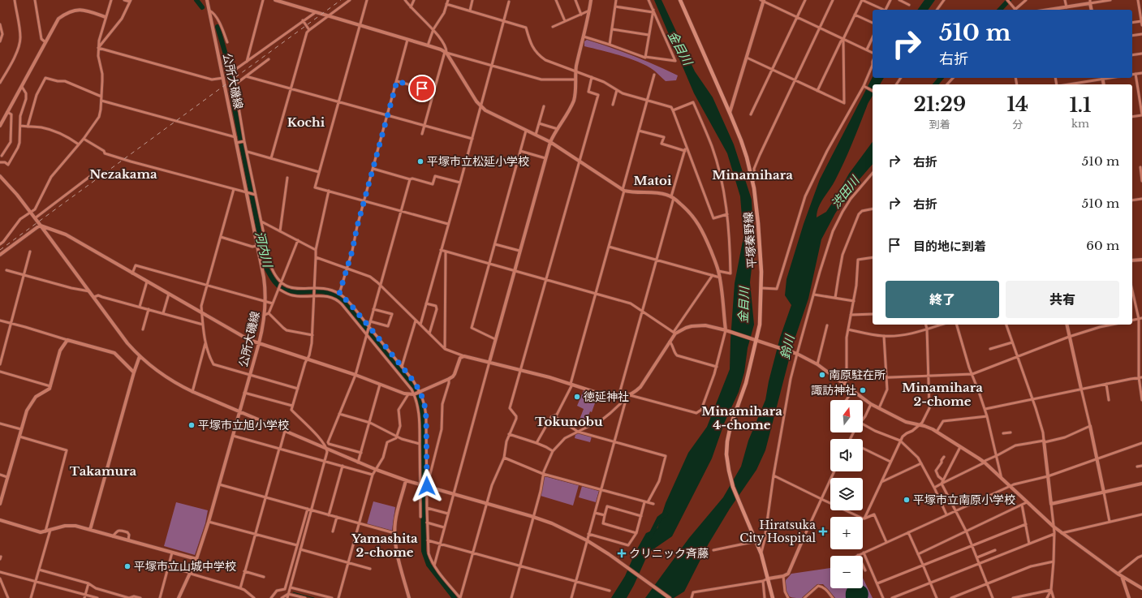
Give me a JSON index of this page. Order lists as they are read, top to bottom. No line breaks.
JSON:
{"streets":{"main road":["平塚秦野線"],"street":["公所大磯線"]},"districts":["Kochi","Nezakama","Minamihara","Matoi","Minamihara 2-chome","Minamihara 4-chome","Tokunobu","Takamura","Yamashita 2-chome"],"water":["金目川","渋田川","河内川","鈴川"],"places":{"other":["平塚市立松延小学校","南原駐在所","諏訪神社","徳延神社","平塚市立旭小学校","平塚市立南原小学校","平塚市立山城中学校"],"health":["Hiratsuka City Hospital","クリニック斉藤"]},"north":"top","page":{"turn":["510 m","右折"],"eta":["21:29","到着","14","分","1.1","km"],"list":[{"name":"右折","value":"510 m"},{"name":"右折","value":"510 m"},{"name":"目的地に到着","value":"60 m"}],"buttons":["終了","共有"],"map_buttons":["+","−"]}}
